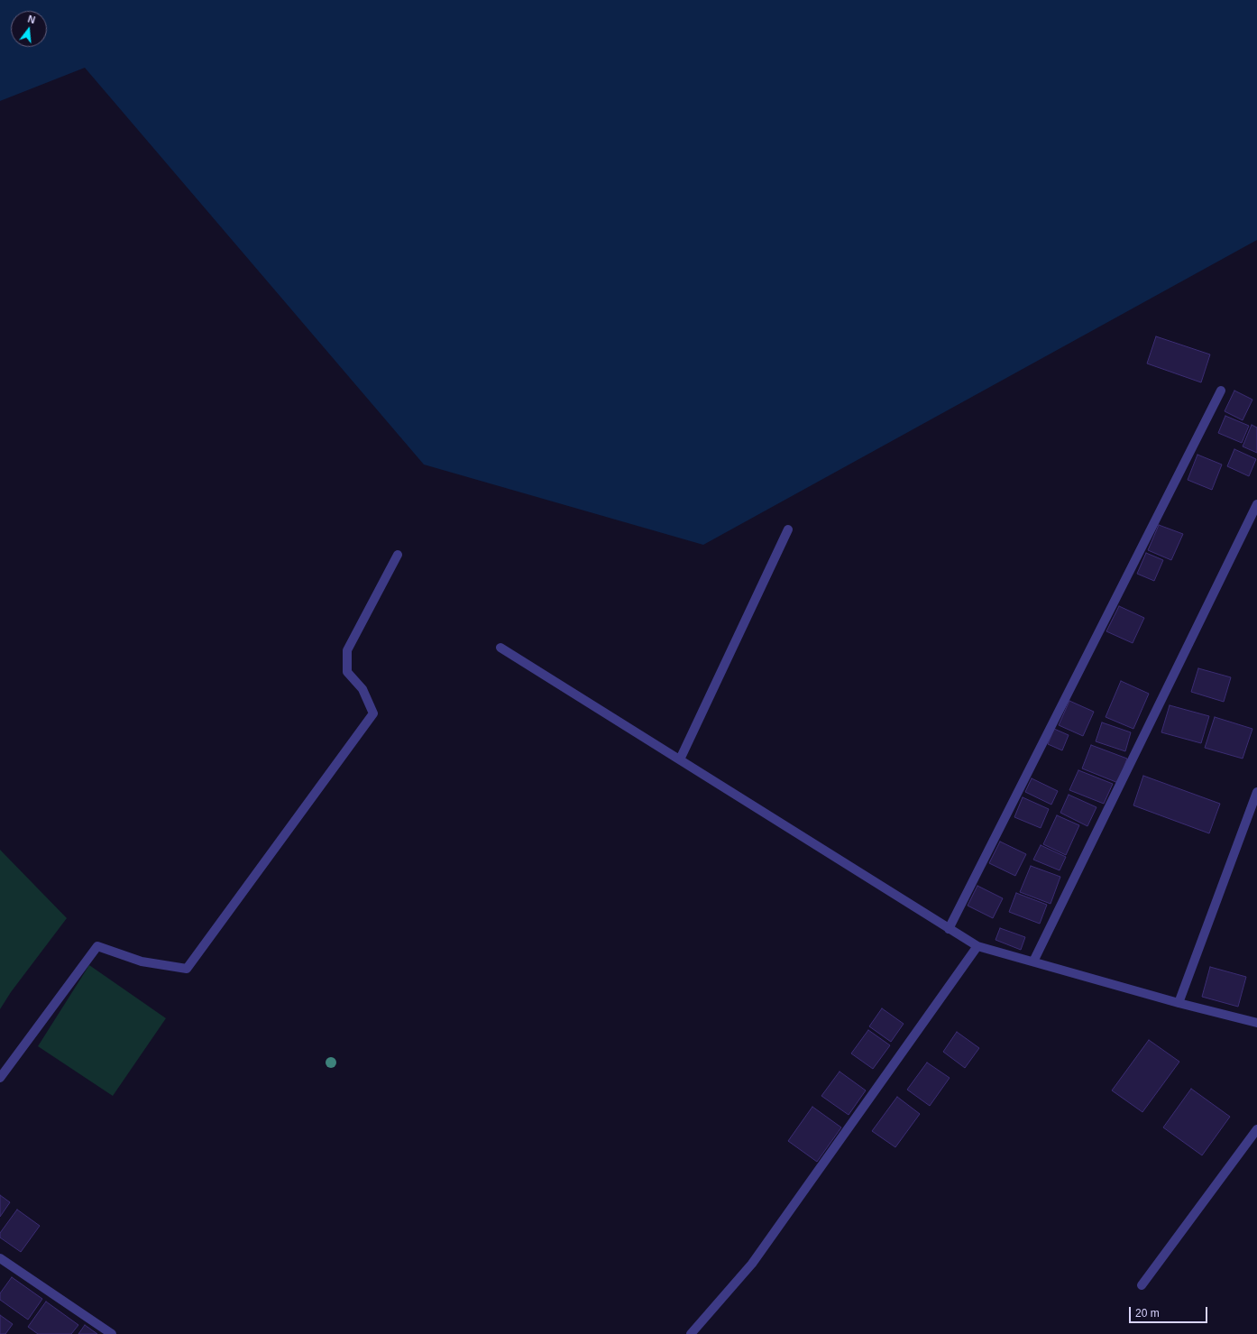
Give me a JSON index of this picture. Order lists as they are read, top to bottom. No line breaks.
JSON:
{"scale_bar":"20 m","north":"top"}
